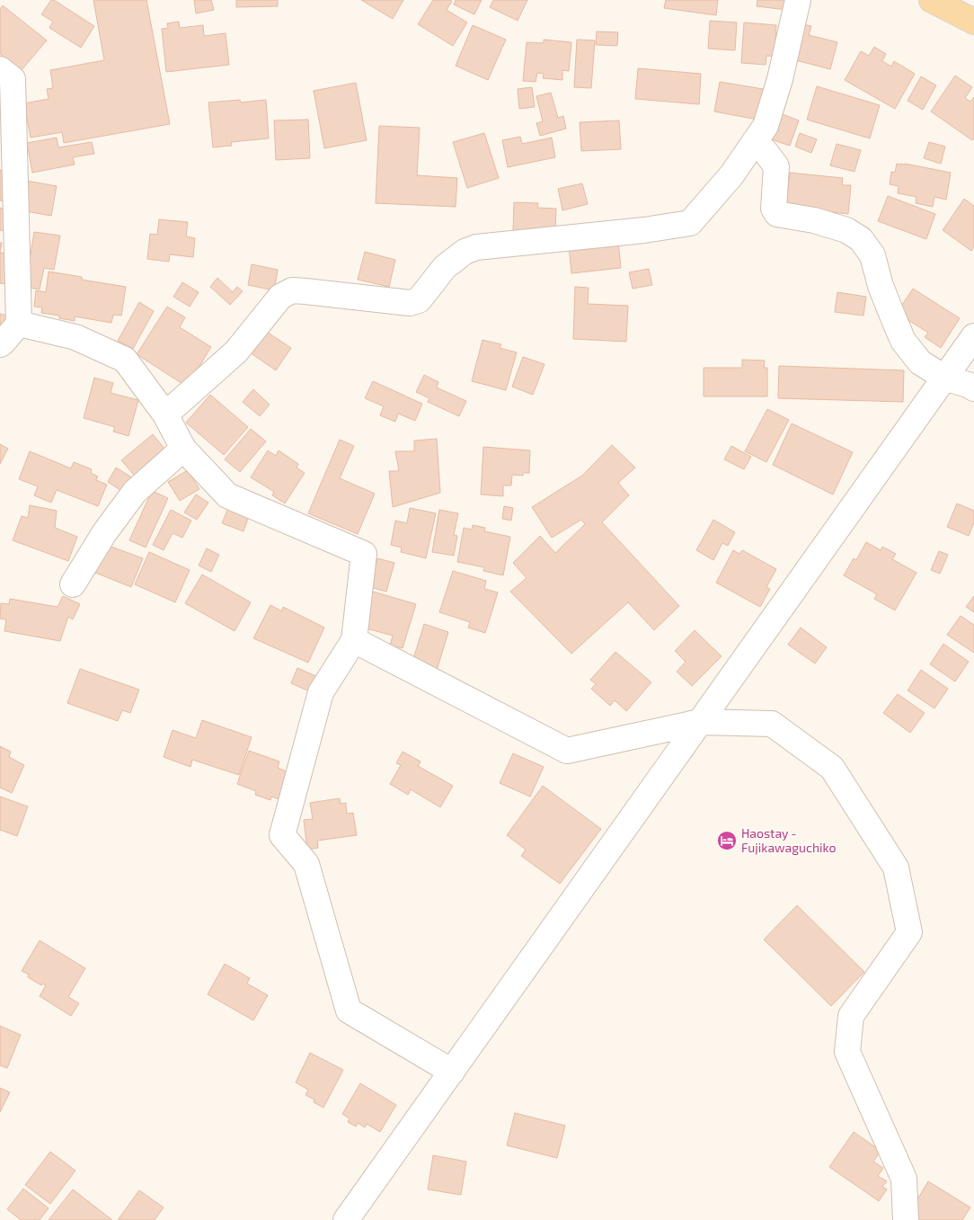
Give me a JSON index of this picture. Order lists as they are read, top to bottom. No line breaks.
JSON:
{"places":{"hotel":["Haostay - Fujikawaguchiko"]}}
